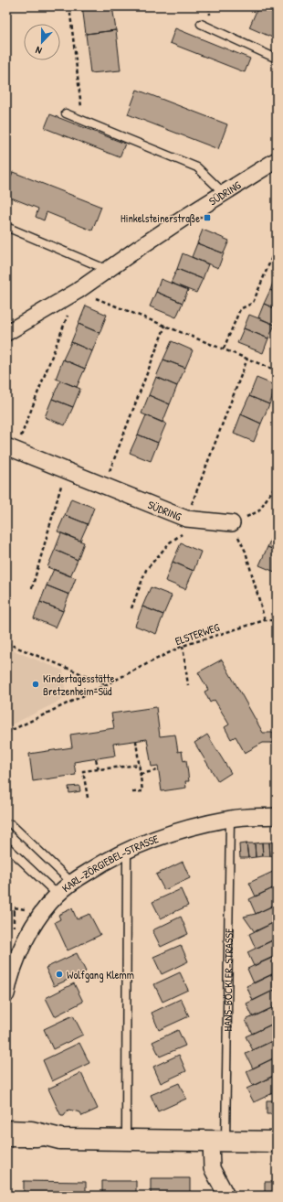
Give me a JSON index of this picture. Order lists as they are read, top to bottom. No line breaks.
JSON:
{"streets":{"street":["SÜDRING","KARL-ZÖRGIEBEL-STRASSE","HANS-BÖCKLER-STRASSE"],"path":["ELSTERWEG"]},"crossings":[["KARL-ZÖRGIEBEL-STRASSE","HANS-BÖCKLER-STRASSE"]],"places":{"transit":["Hinkelsteinerstraße"],"other":["Kindertagesstätte Bretzenheim-Süd","Wolfgang Klemm"]},"north":"bottom"}
